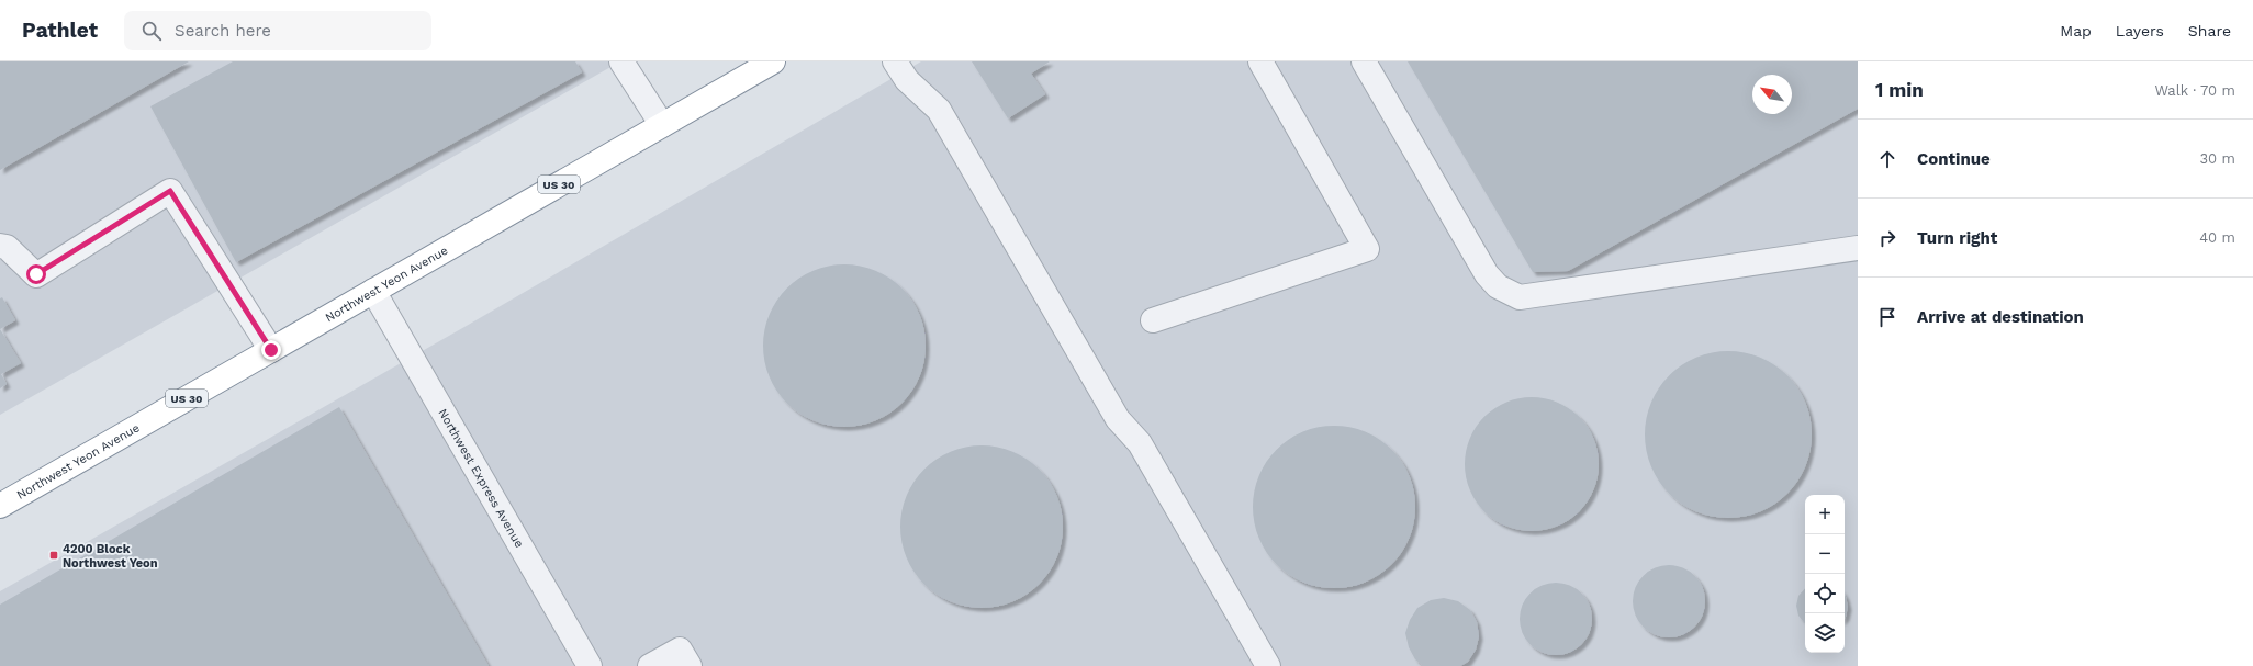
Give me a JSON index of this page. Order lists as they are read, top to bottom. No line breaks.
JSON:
{"streets":{"highway":["US 30","Northwest Yeon Avenue"],"street":["Northwest Express Avenue"]},"crossings":[["Northwest Yeon Avenue","Northwest Express Avenue"]],"places":{"transit":["4200 Block Northwest Yeon"]},"north":"top left","page":{"header":"Pathlet","search":"Search here","nav":["Map","Layers","Share"],"heading":["1 min","Walk · 70 m"],"list":[["Continue","30 m"],["Turn right","40 m"],"Arrive at destination"],"map_buttons":["+","−"]}}
